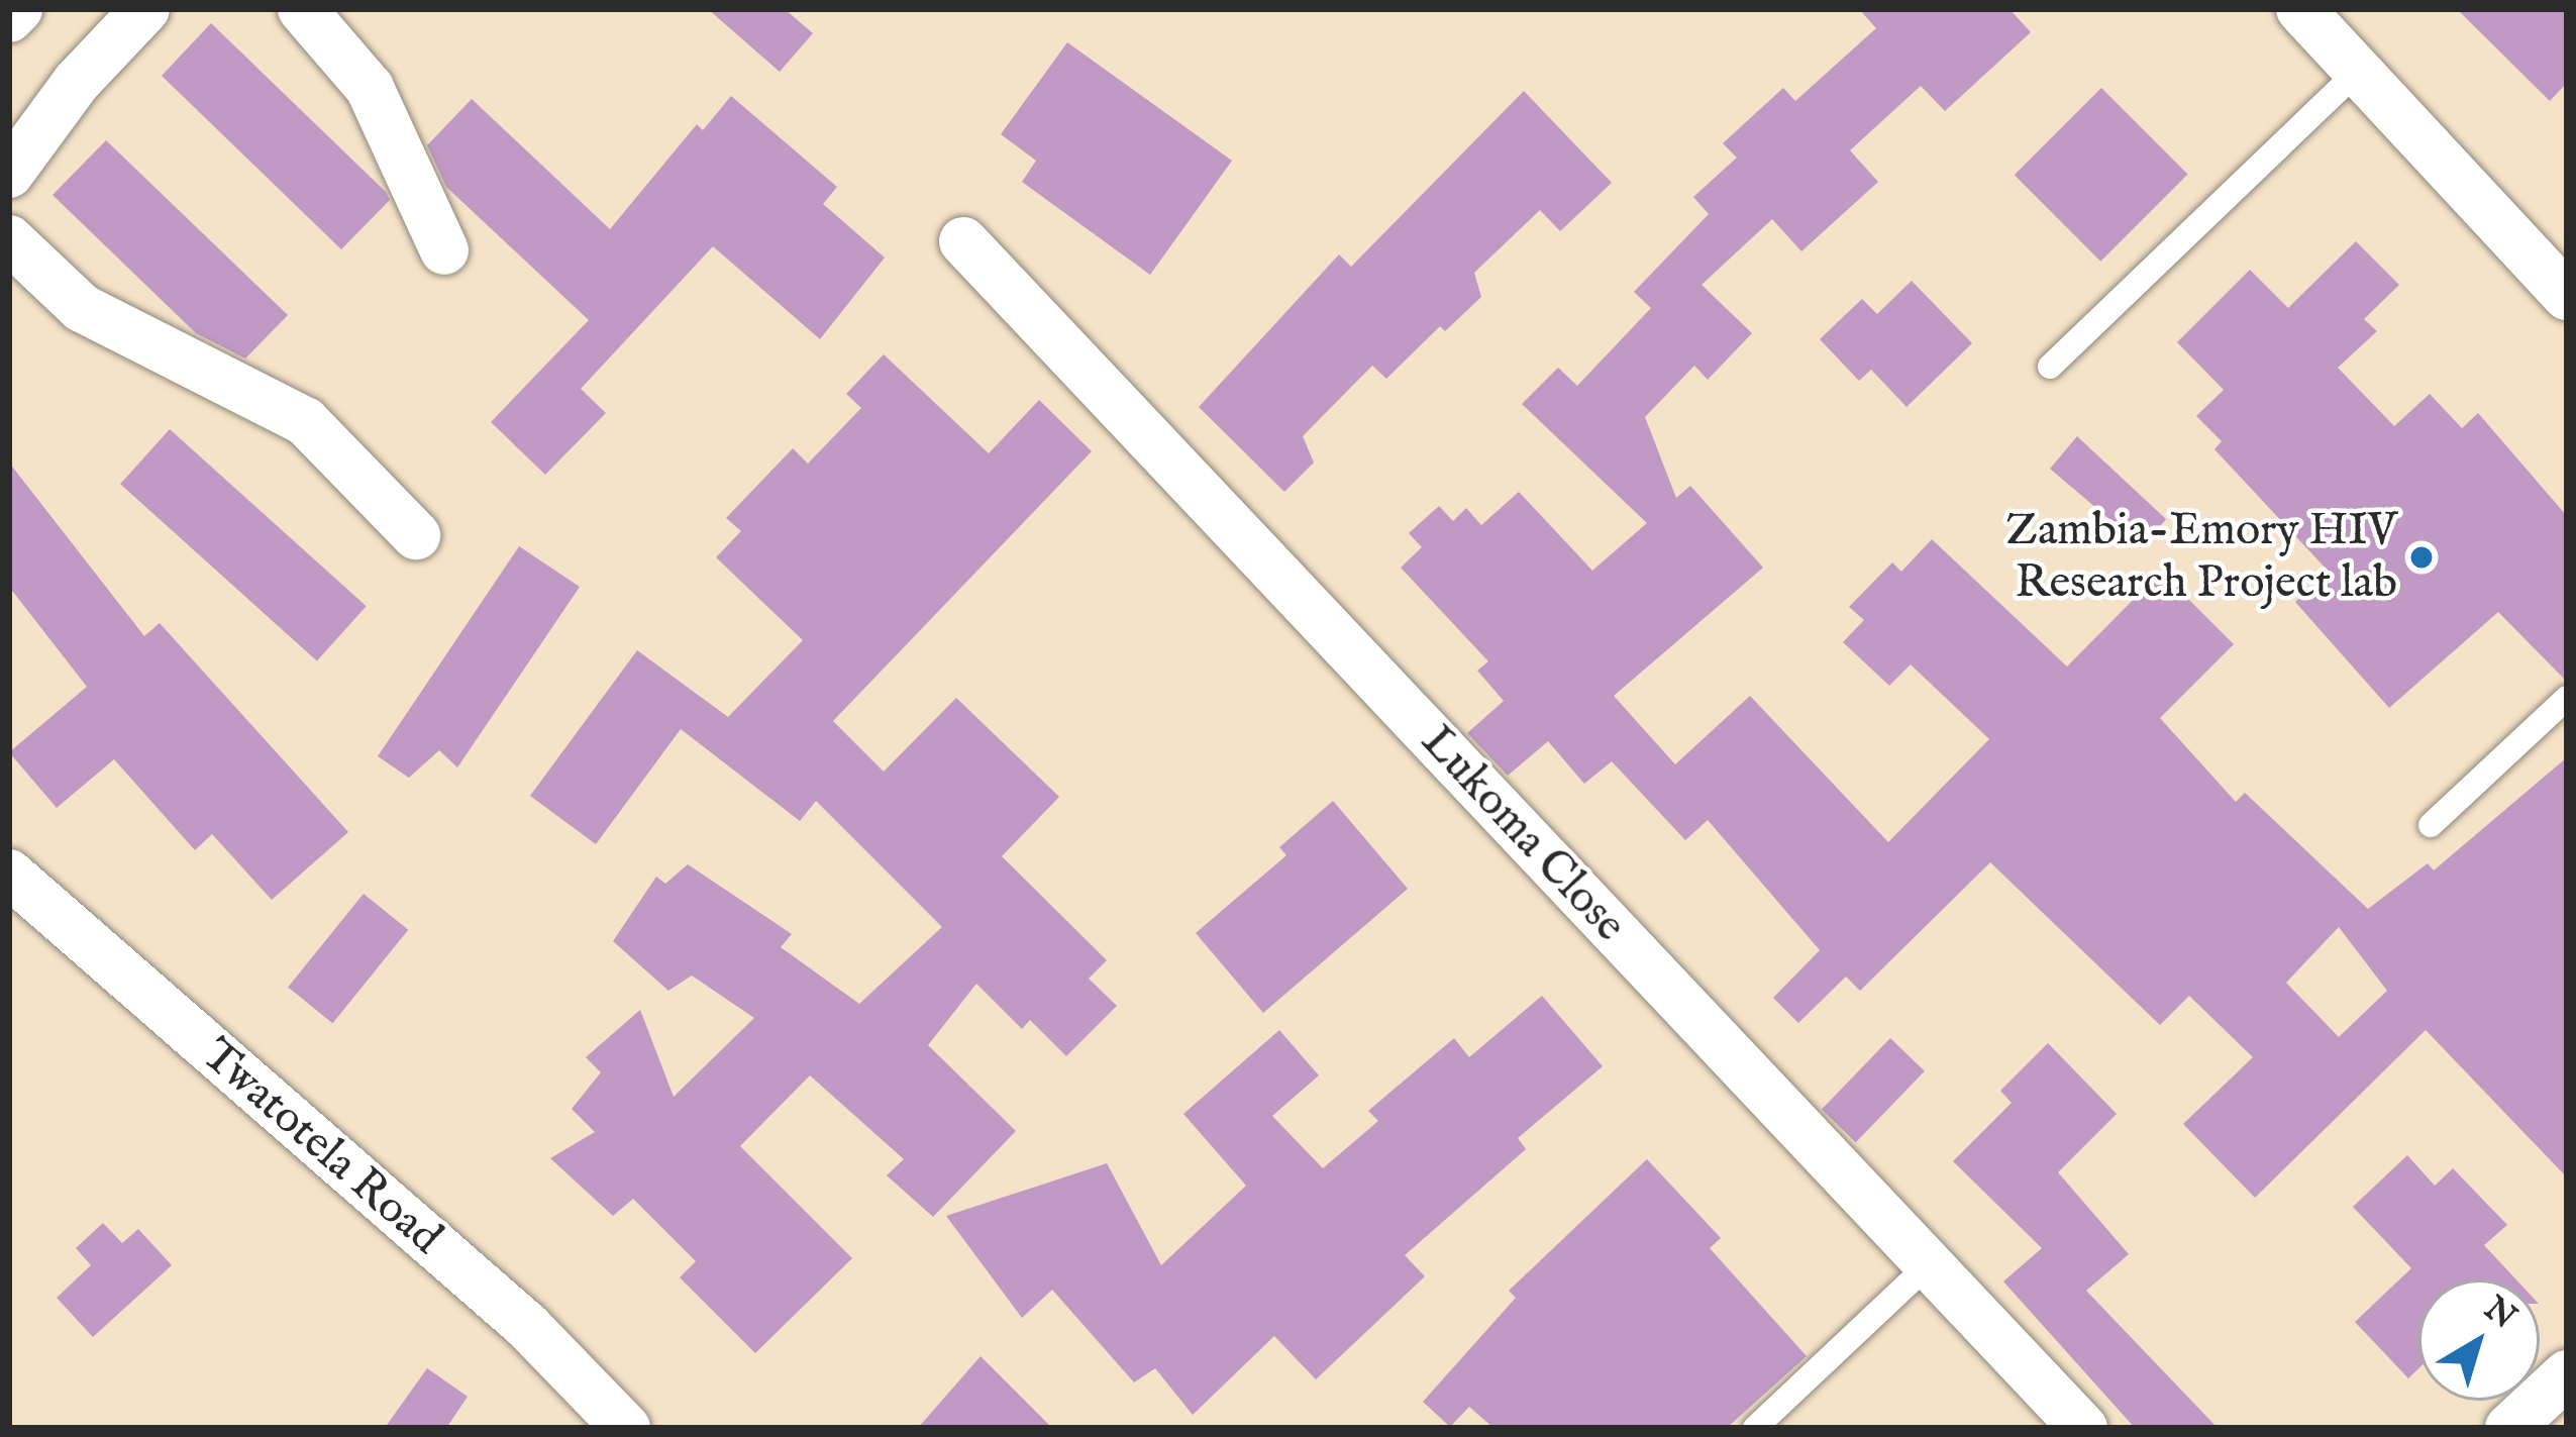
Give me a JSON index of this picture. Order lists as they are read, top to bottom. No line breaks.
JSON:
{"streets":{"street":["Lukoma Close","Twatotela Road"]},"places":["Zambia-Emory HIV Research Project lab"],"north":"top right"}
